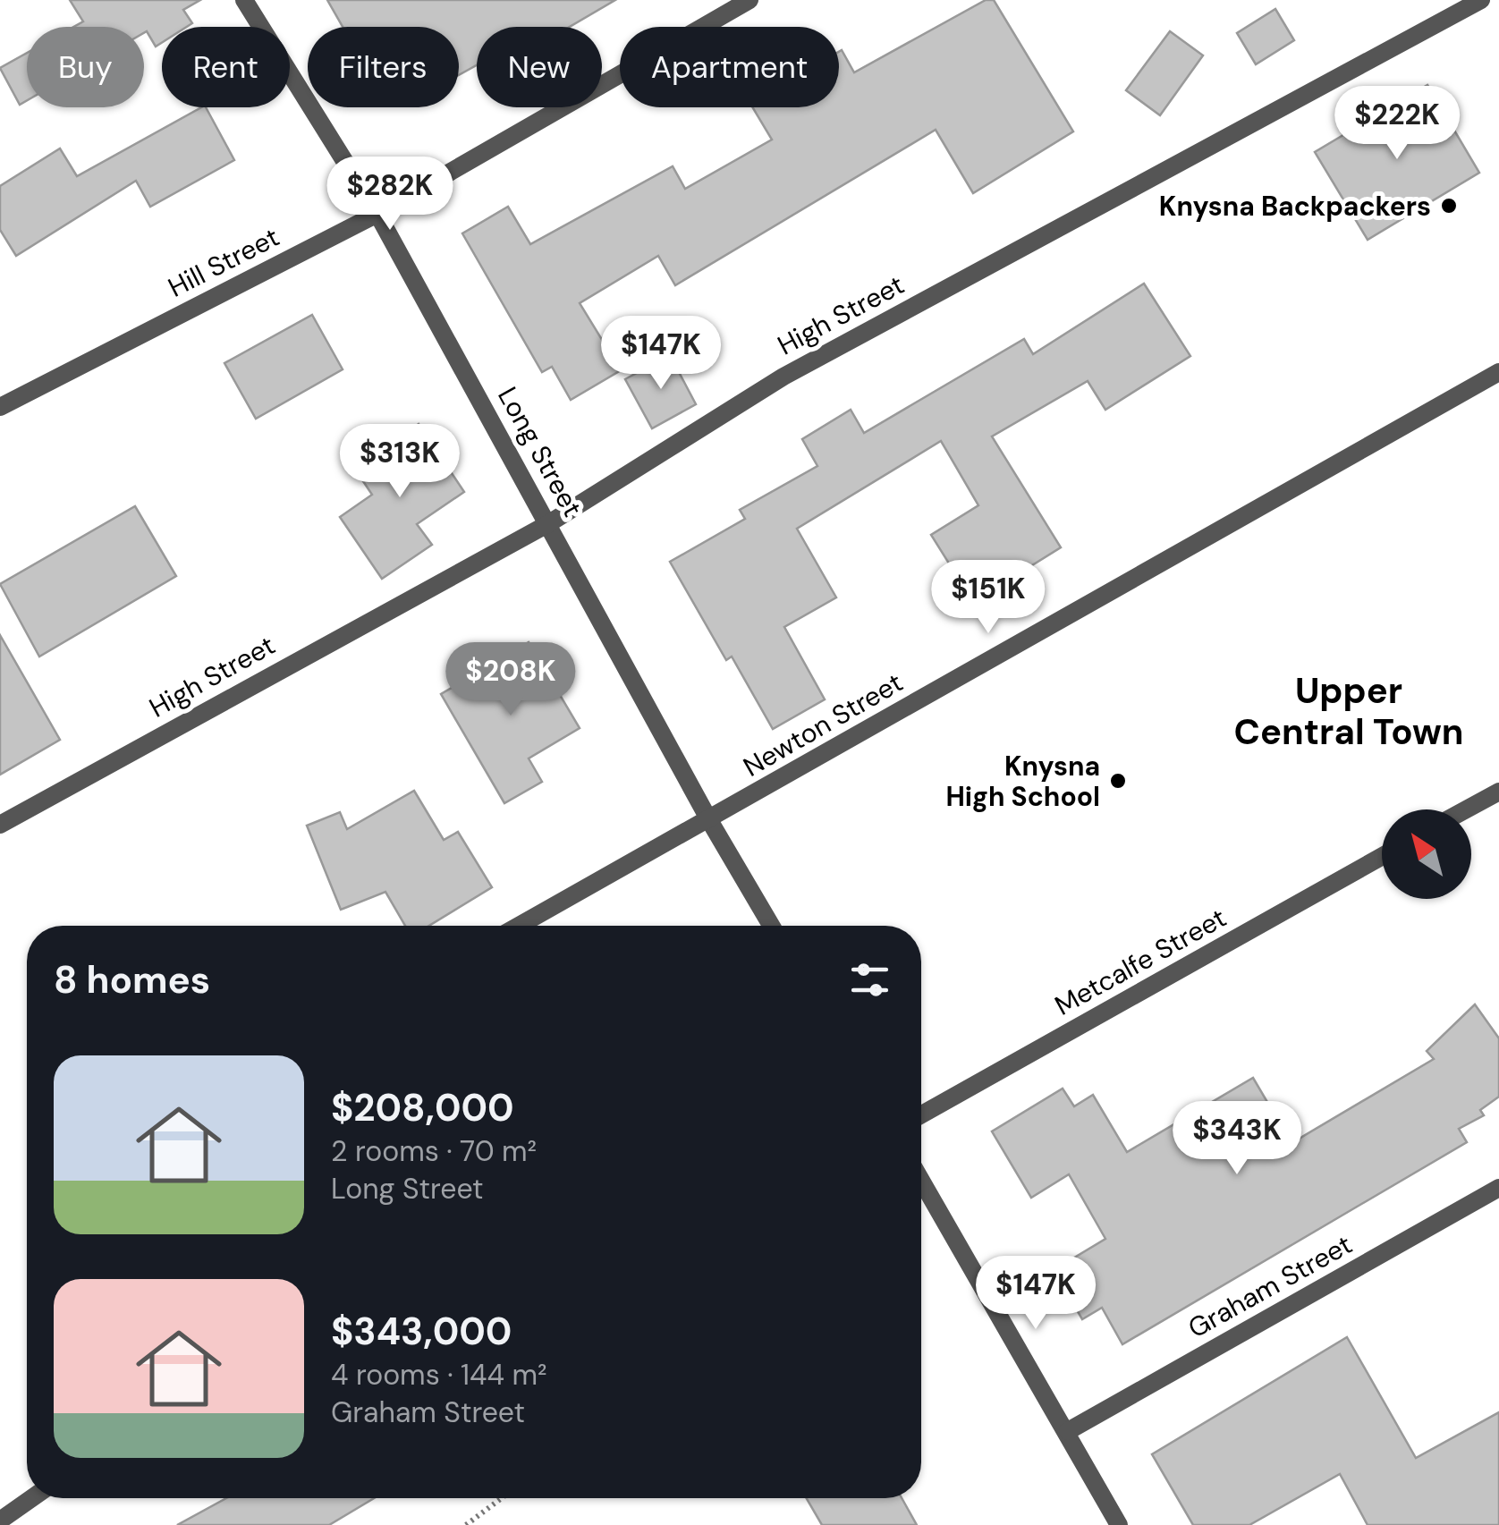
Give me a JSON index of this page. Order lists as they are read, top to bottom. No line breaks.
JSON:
{"streets":{"street":["Hill Street","High Street","Long Street","Newton Street","Metcalfe Street","Graham Street"]},"crossings":[["Hill Street","Long Street"],["High Street","Long Street"],["Long Street","Newton Street"]],"districts":["Upper Central Town"],"places":["Knysna Backpackers","Knysna High School"],"north":"top left","page":{"chip":["Buy","Rent","Filters","New","Apartment"],"price":["$222K","$282K","$147K","$313K","$151K","$208K","$343K","$147K"],"heading":"8 homes","list":[{"name":"$208,000","note":"2 rooms · 70 m² · Long Street"},{"name":"$343,000","note":"4 rooms · 144 m² · Graham Street"}]}}
